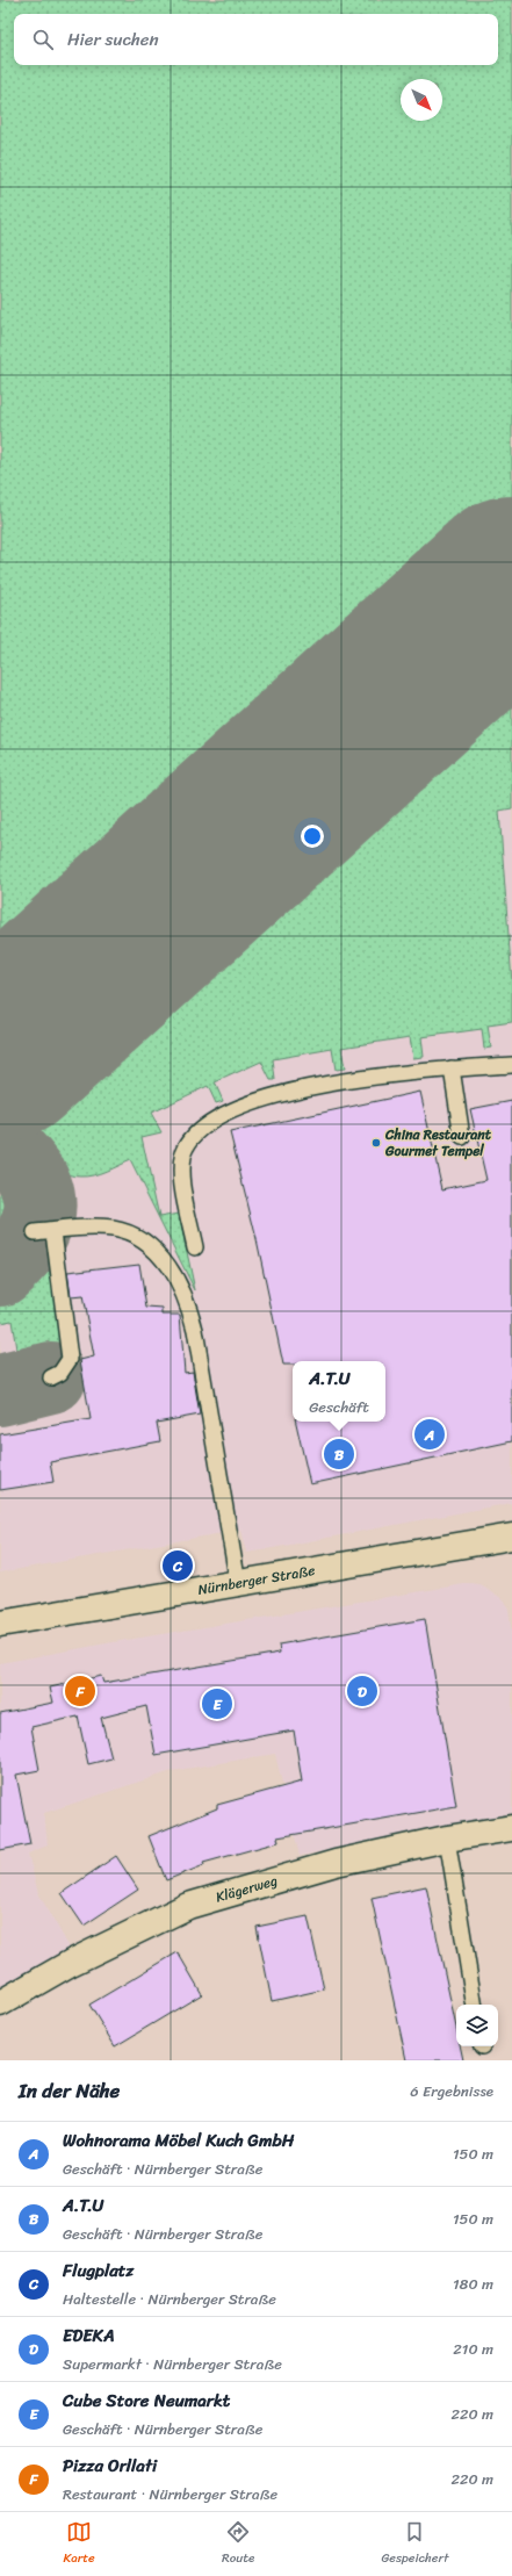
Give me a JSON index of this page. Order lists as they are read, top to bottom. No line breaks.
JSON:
{"streets":{"street":["Nürnberger Straße","Klägerweg"]},"places":["China Restaurant Gourmet Tempel"],"north":"bottom right","page":{"search":"Hier suchen","popup":["A.T.U","Geschäft"],"pins":["A","B","C","D","F","E"],"heading":["In der Nähe","6 Ergebnisse"],"list":[{"mark":"A","name":"Wohnorama Möbel Kuch GmbH","note":"Geschäft · Nürnberger Straße","value":"150 m"},{"mark":"B","name":"A.T.U","note":"Geschäft · Nürnberger Straße","value":"150 m"},{"mark":"C","name":"Flugplatz","note":"Haltestelle · Nürnberger Straße","value":"180 m"},{"mark":"D","name":"EDEKA","note":"Supermarkt · Nürnberger Straße","value":"210 m"},{"mark":"E","name":"Cube Store Neumarkt","note":"Geschäft · Nürnberger Straße","value":"220 m"},{"mark":"F","name":"Pizza Orllati","note":"Restaurant · Nürnberger Straße","value":"220 m"}],"nav":["Karte","Route","Gespeichert"]}}
